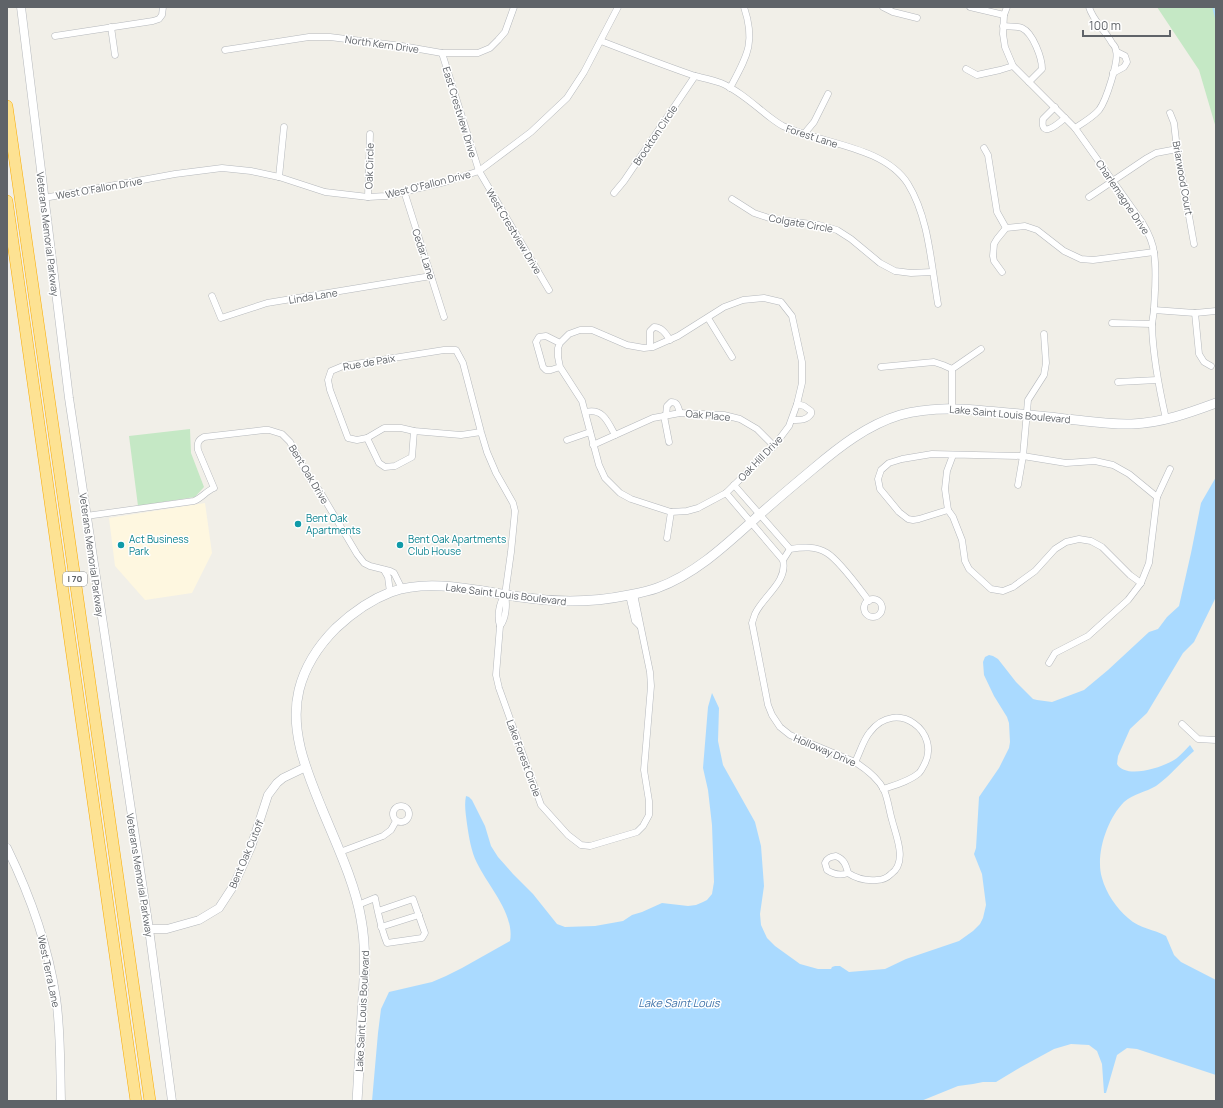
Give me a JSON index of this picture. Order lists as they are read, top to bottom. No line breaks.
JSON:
{"streets":{"highway":["I 70"],"main road":["Lake Saint Louis Boulevard"],"street":["North Kern Drive","East Crestview Drive","Brockton Circle","Forest Lane","Oak Circle","Briarwood Court","West O'Fallon Drive","Charlemagne Drive","Colgate Circle","West Crestview Drive","Veterans Memorial Parkway","Cedar Lane","Linda Lane","Rue de Paix","Oak Place","Oak Hill Drive","Bent Oak Drive","Holloway Drive","Lake Forest Circle","Bent Oak Cutoff","West Terra Lane"]},"crossings":[["North Kern Drive","East Crestview Drive"],["East Crestview Drive","West O'Fallon Drive"],["East Crestview Drive","West Crestview Drive"],["Brockton Circle","Forest Lane"],["Forest Lane","West O'Fallon Drive"],["Forest Lane","Colgate Circle"],["Oak Circle","West O'Fallon Drive"],["West O'Fallon Drive","West Crestview Drive"],["West O'Fallon Drive","Veterans Memorial Parkway"],["West O'Fallon Drive","Cedar Lane"],["Charlemagne Drive","Lake Saint Louis Boulevard"],["Veterans Memorial Parkway","Bent Oak Drive"],["Veterans Memorial Parkway","Bent Oak Cutoff"],["Cedar Lane","Linda Lane"],["Rue de Paix","Lake Saint Louis Boulevard"],["Rue de Paix","Lake Forest Circle"],["Lake Saint Louis Boulevard","Bent Oak Drive"],["Lake Saint Louis Boulevard","Lake Forest Circle"],["Lake Saint Louis Boulevard","Bent Oak Cutoff"],["Oak Place","Oak Hill Drive"]],"water":["Lake Saint Louis"],"places":["Bent Oak Apartments","Act Business Park","Bent Oak Apartments Club House"],"scale_bar":"100 m"}
